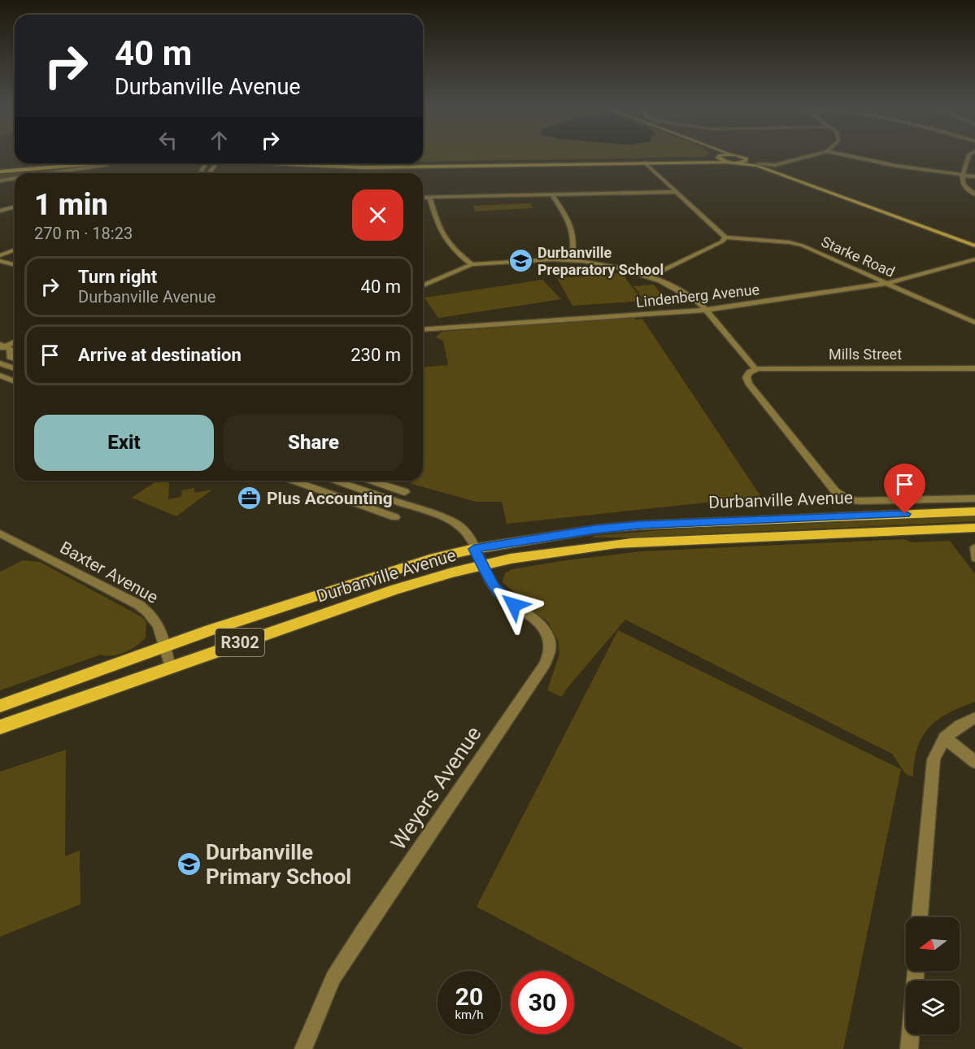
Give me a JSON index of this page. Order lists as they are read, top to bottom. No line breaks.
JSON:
{"streets":{"main road":["Durbanville Avenue","R302"],"street":["Starke Road","Lindenberg Avenue","Mills Street","Baxter Avenue","Weyers Avenue"]},"crossings":[["Starke Road","Lindenberg Avenue"],["Durbanville Avenue","Baxter Avenue"],["Durbanville Avenue","Weyers Avenue"]],"places":{"school or university":["Durbanville Preparatory School","Durbanville Primary School"],"office":["Plus Accounting"]},"north":"left","page":{"turn":["40 m","Durbanville Avenue"],"heading":["1 min","270 m · 18:23"],"list":[{"name":"Turn right","note":"Durbanville Avenue","value":"40 m"},{"name":"Arrive at destination","value":"230 m"}],"buttons":["Exit","Share"],"speed":"20 km/h","limit":"30"}}
